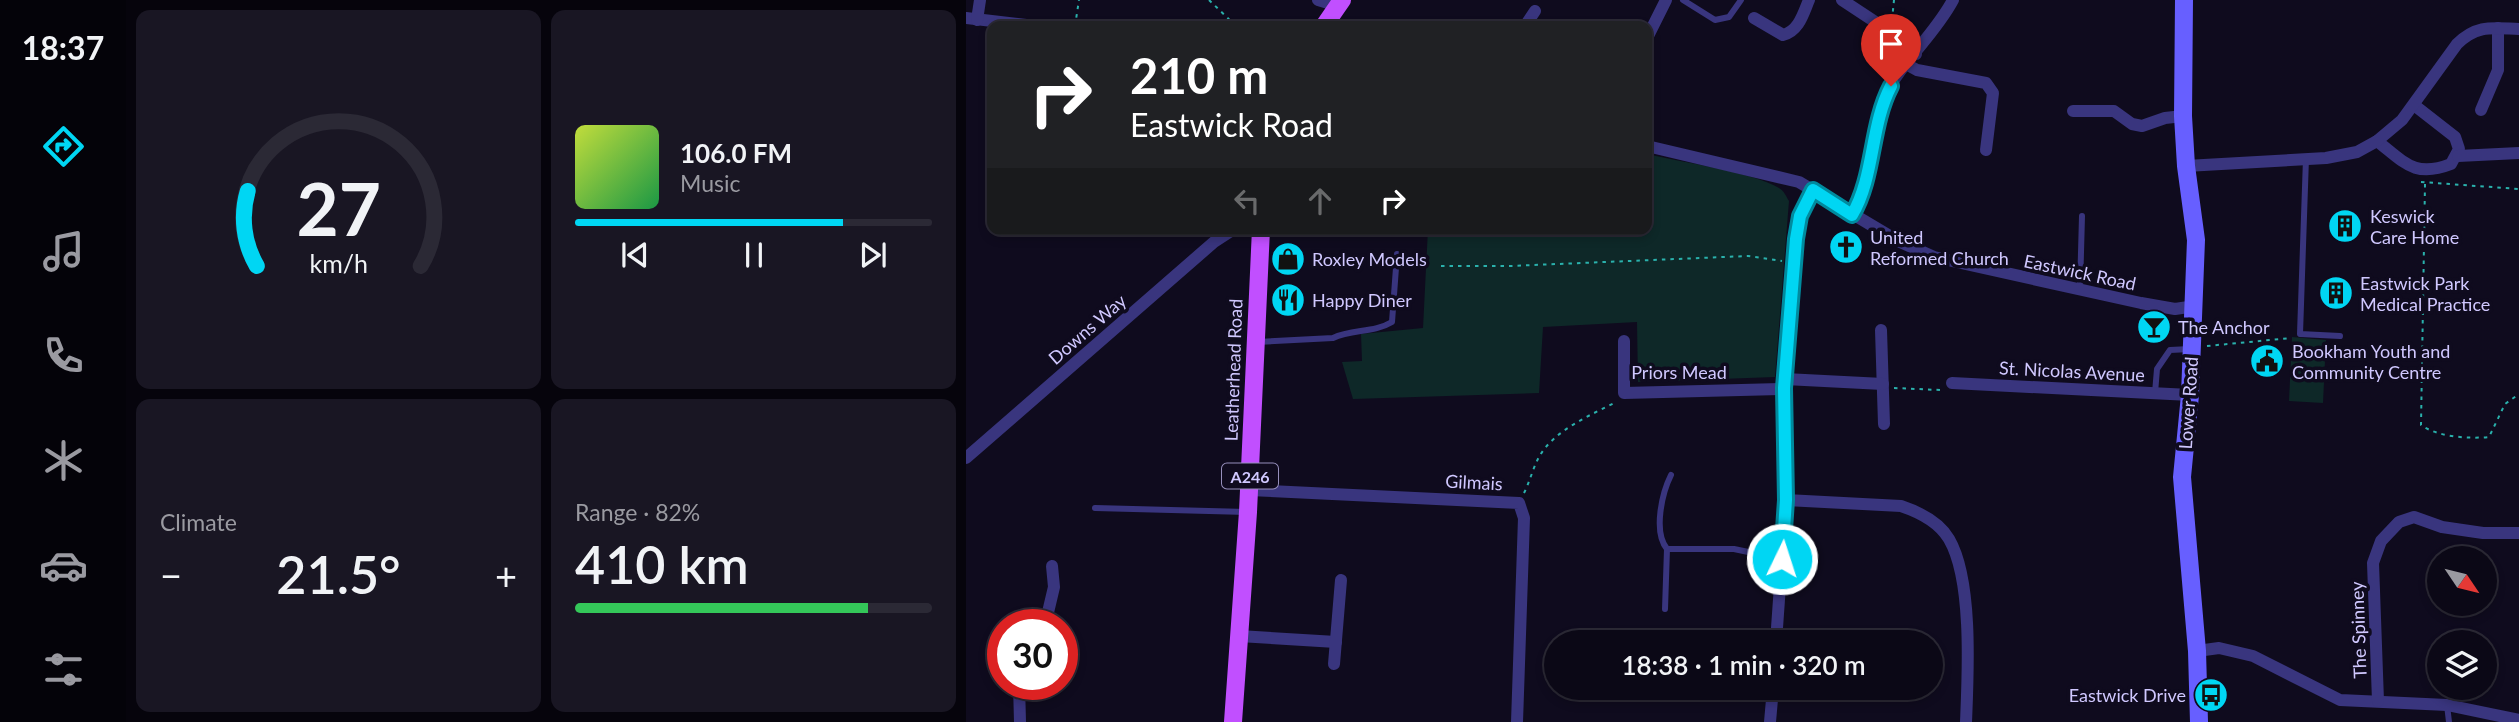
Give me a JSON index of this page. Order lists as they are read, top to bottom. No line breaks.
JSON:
{"streets":{"main road":["Leatherhead Road","A246"],"street":["Eastwick Road","Downs Way","St. Nicolas Avenue","Priors Mead","Lower Road","Gilmais","The Spinney"]},"crossings":[["Eastwick Road","Lower Road"],["Leatherhead Road","Gilmais"],["St. Nicolas Avenue","Lower Road"]],"places":{"building":["Keswick Care Home","Eastwick Park Medical Practice"],"church":["United Reformed Church"],"shop":["Roxley Models"],"restaurant":["Happy Diner"],"bar":["The Anchor"],"public building":["Bookham Youth and Community Centre"],"bus stop":["Eastwick Drive"]},"north":"bottom right","page":{"tabs":"18:37","turn":["210 m","Eastwick Road"],"song":["106.0 FM","Music"],"tile":["Climate",["Range · 82%","410 km"]],"heat":["−","21.5°","+"],"limit":"30","trip":"18:38 · 1 min · 320 m","gauge":["27","km/h"]}}
